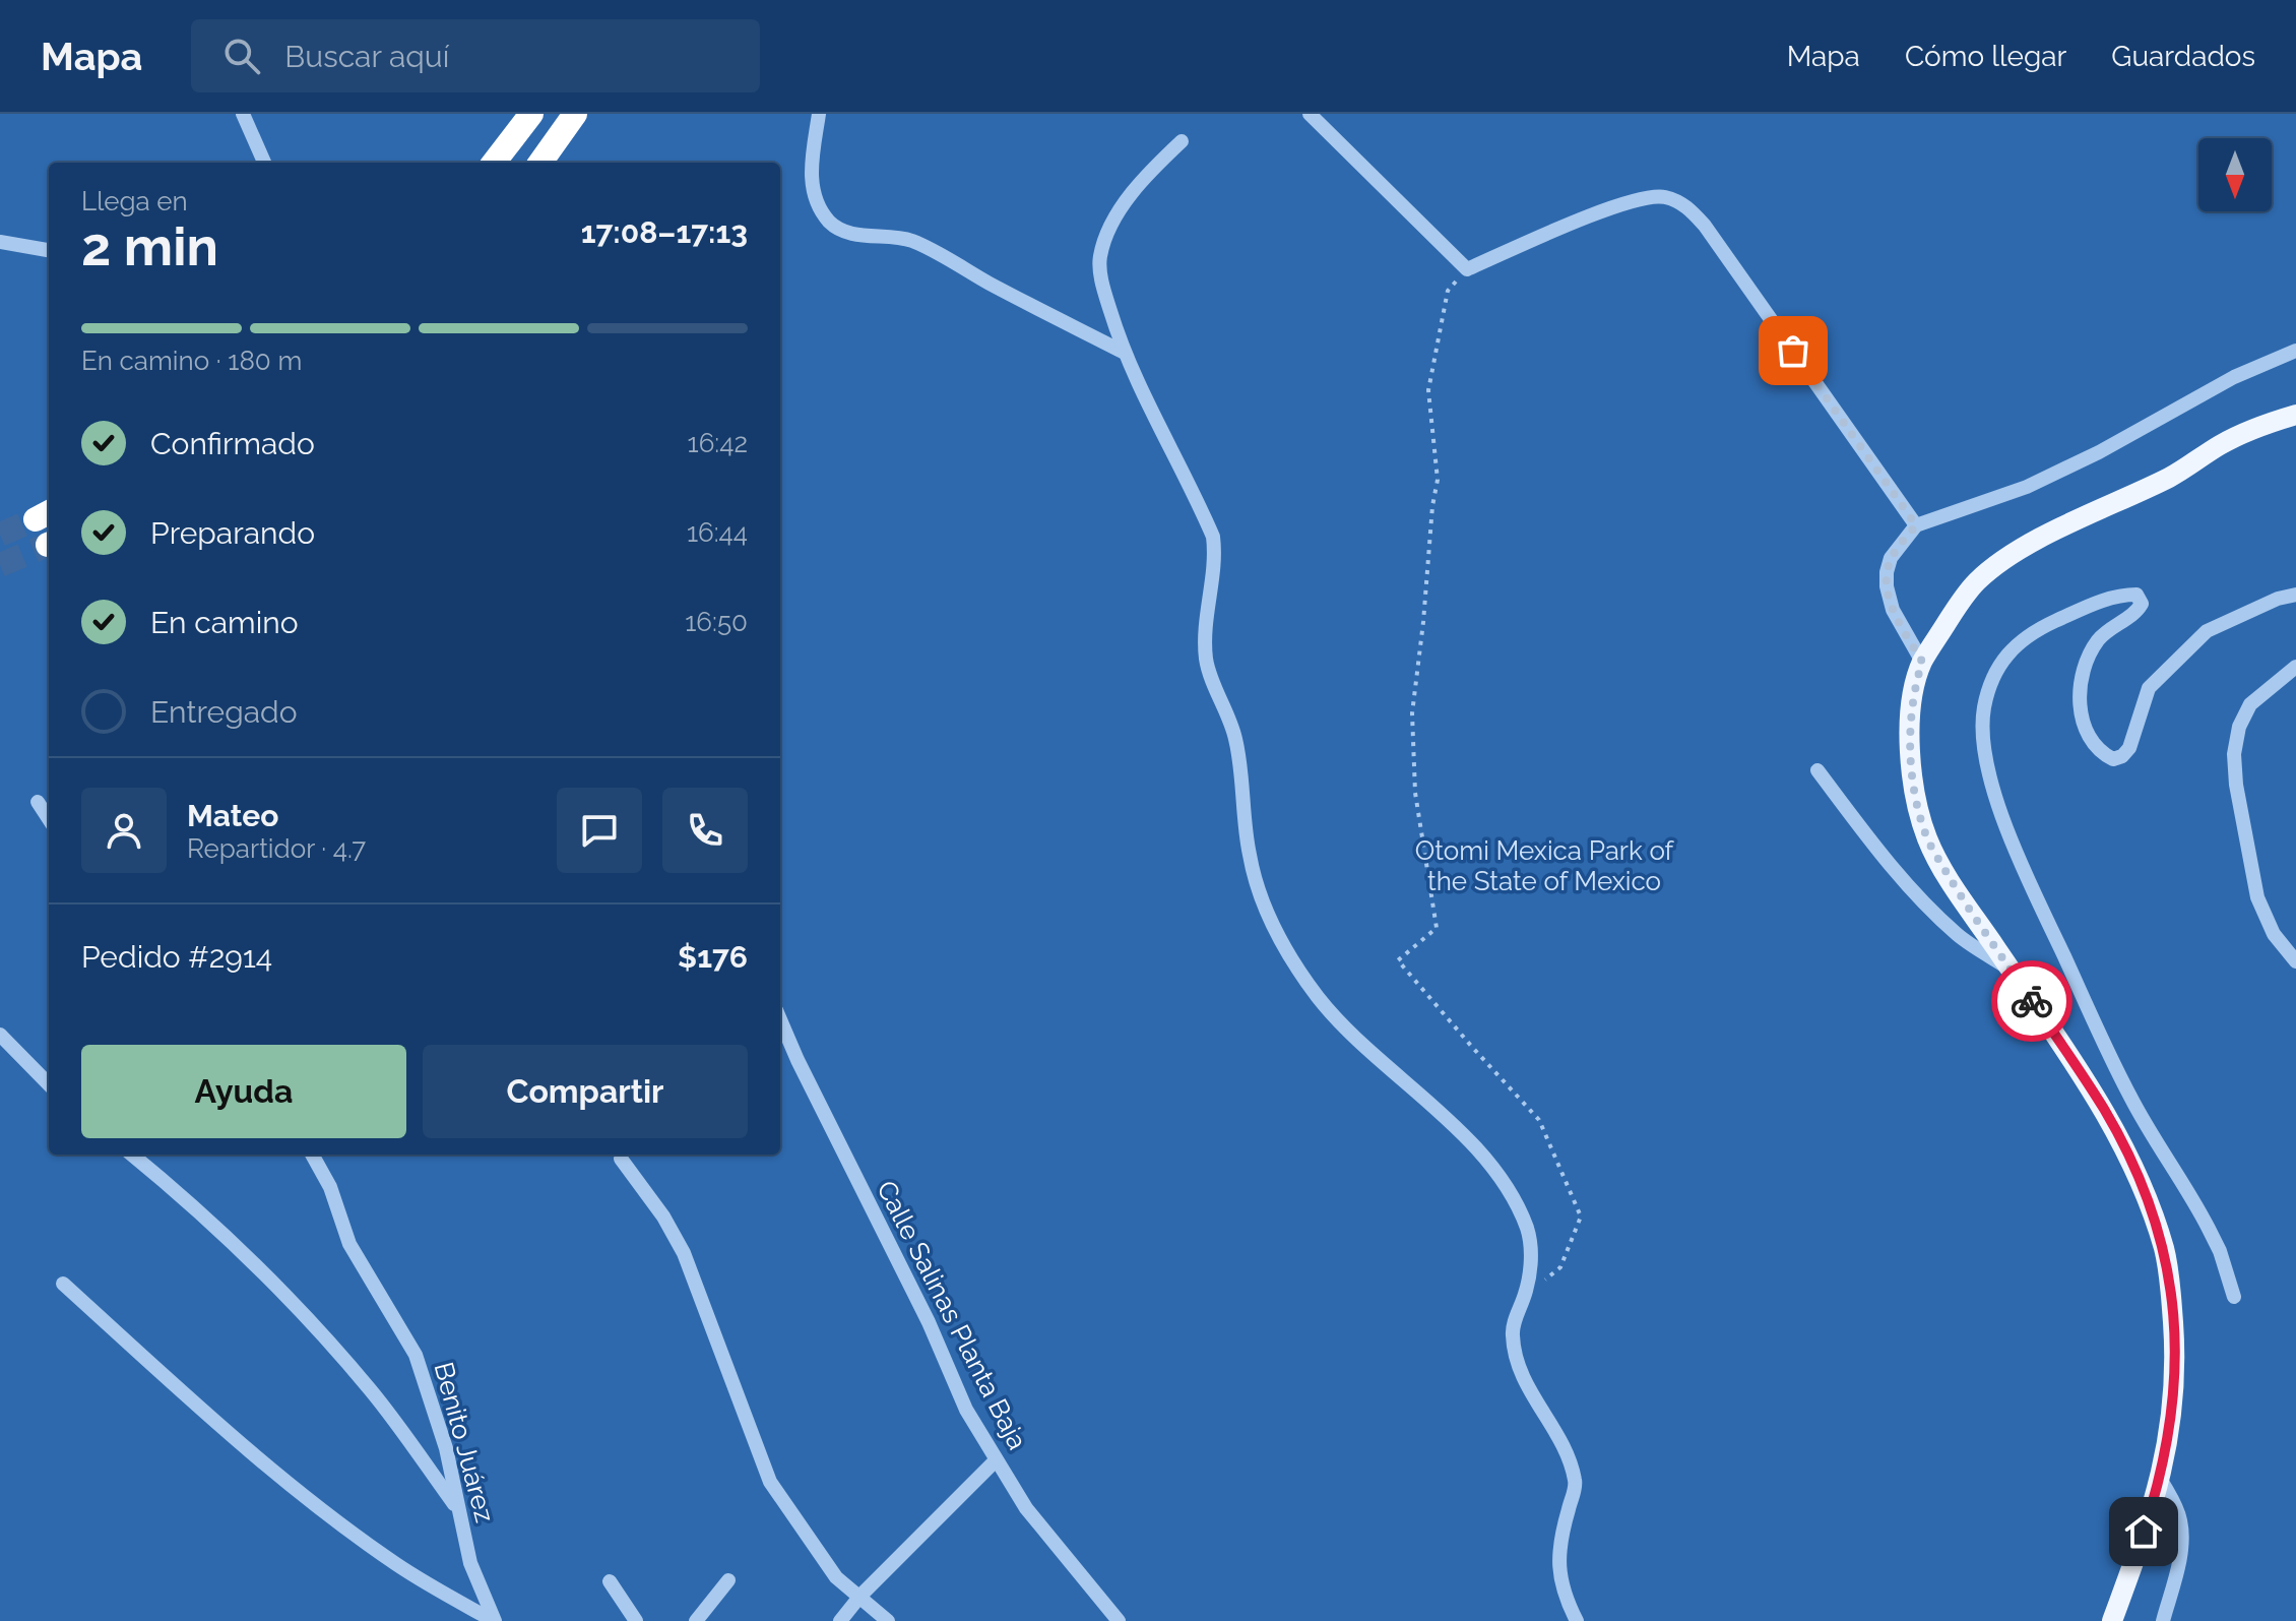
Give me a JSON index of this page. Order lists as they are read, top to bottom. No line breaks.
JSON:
{"streets":{"street":["Calle Salinas Planta Baja","Benito Juárez"]},"parks":["Otomi Mexica Park of the State of Mexico"],"north":"bottom","page":{"header":"Mapa","search":"Buscar aquí","nav":["Mapa","Cómo llegar","Guardados"],"heading":["2 min","Llega en","17:08–17:13"],"panel":["Mateo","Repartidor · 4.7","Pedido #2914","$176"],"bar":"En camino · 180 m","list":[["Confirmado","16:42"],["Preparando","16:44"],["En camino","16:50"],"Entregado"],"buttons":["Ayuda","Compartir"]}}
